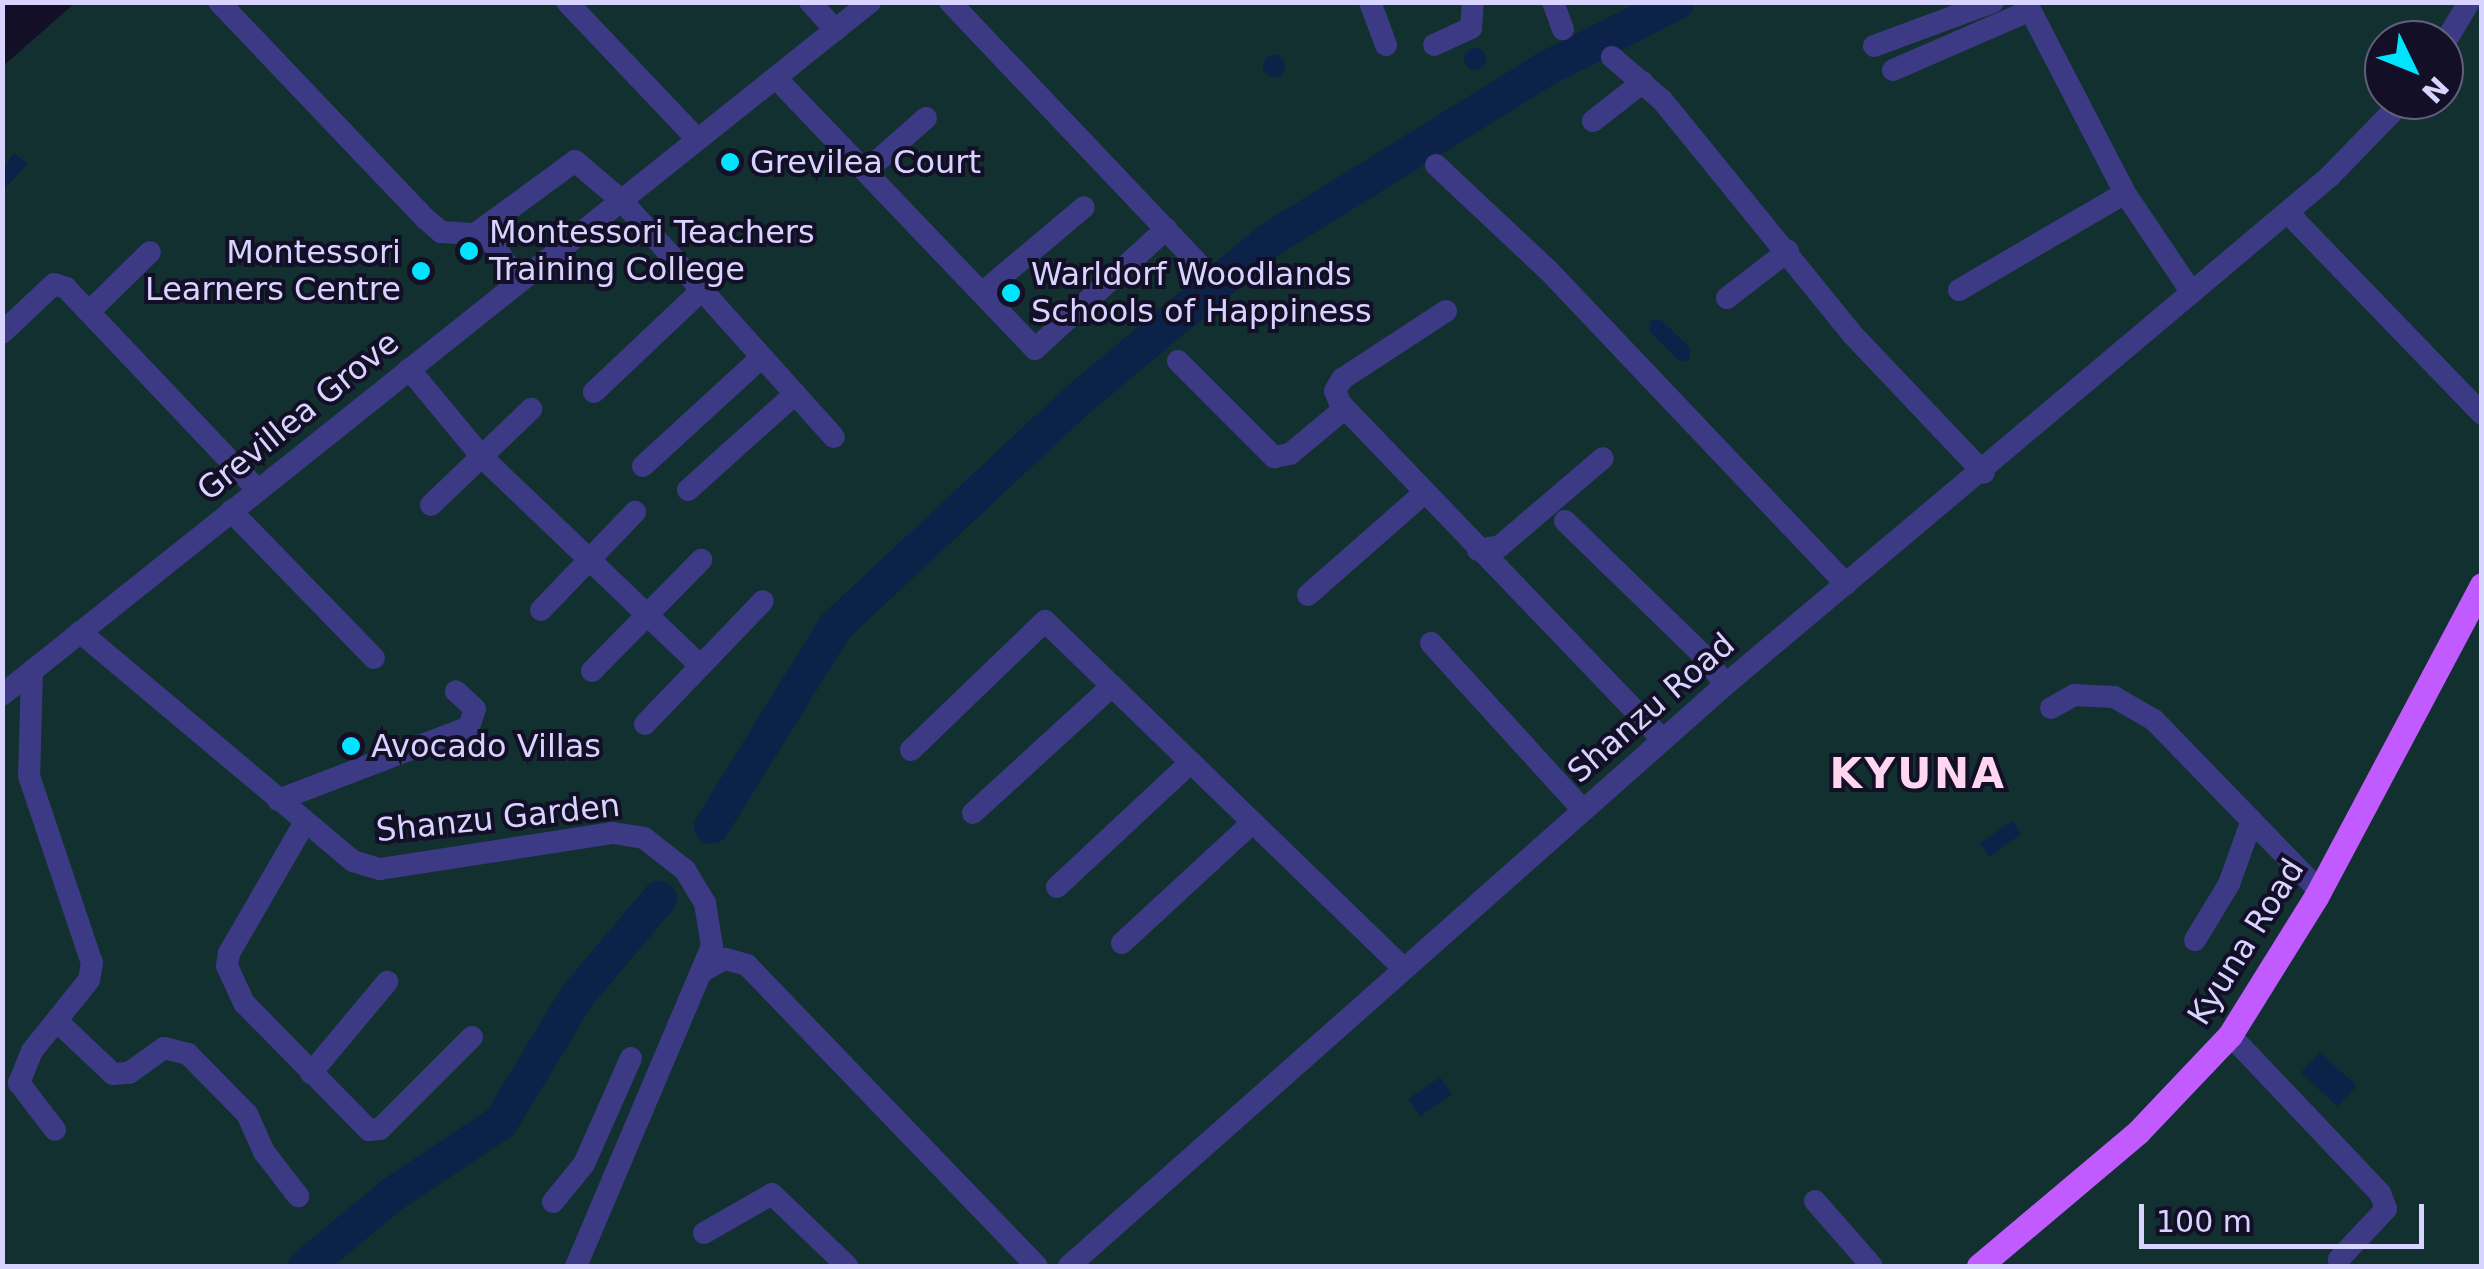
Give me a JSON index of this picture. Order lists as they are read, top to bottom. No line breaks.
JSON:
{"streets":{"main road":["Kyuna Road"],"street":["Grevillea Grove","Shanzu Road","Shanzu Garden"]},"crossings":[["Grevillea Grove","Shanzu Garden"]],"districts":["KYUNA"],"places":["Grevilea Court","Montessori Teachers Training College","Montessori Learners Centre","Warldorf Woodlands Schools of Happiness","Avocado Villas"],"scale_bar":"100 m","north":"bottom right"}
